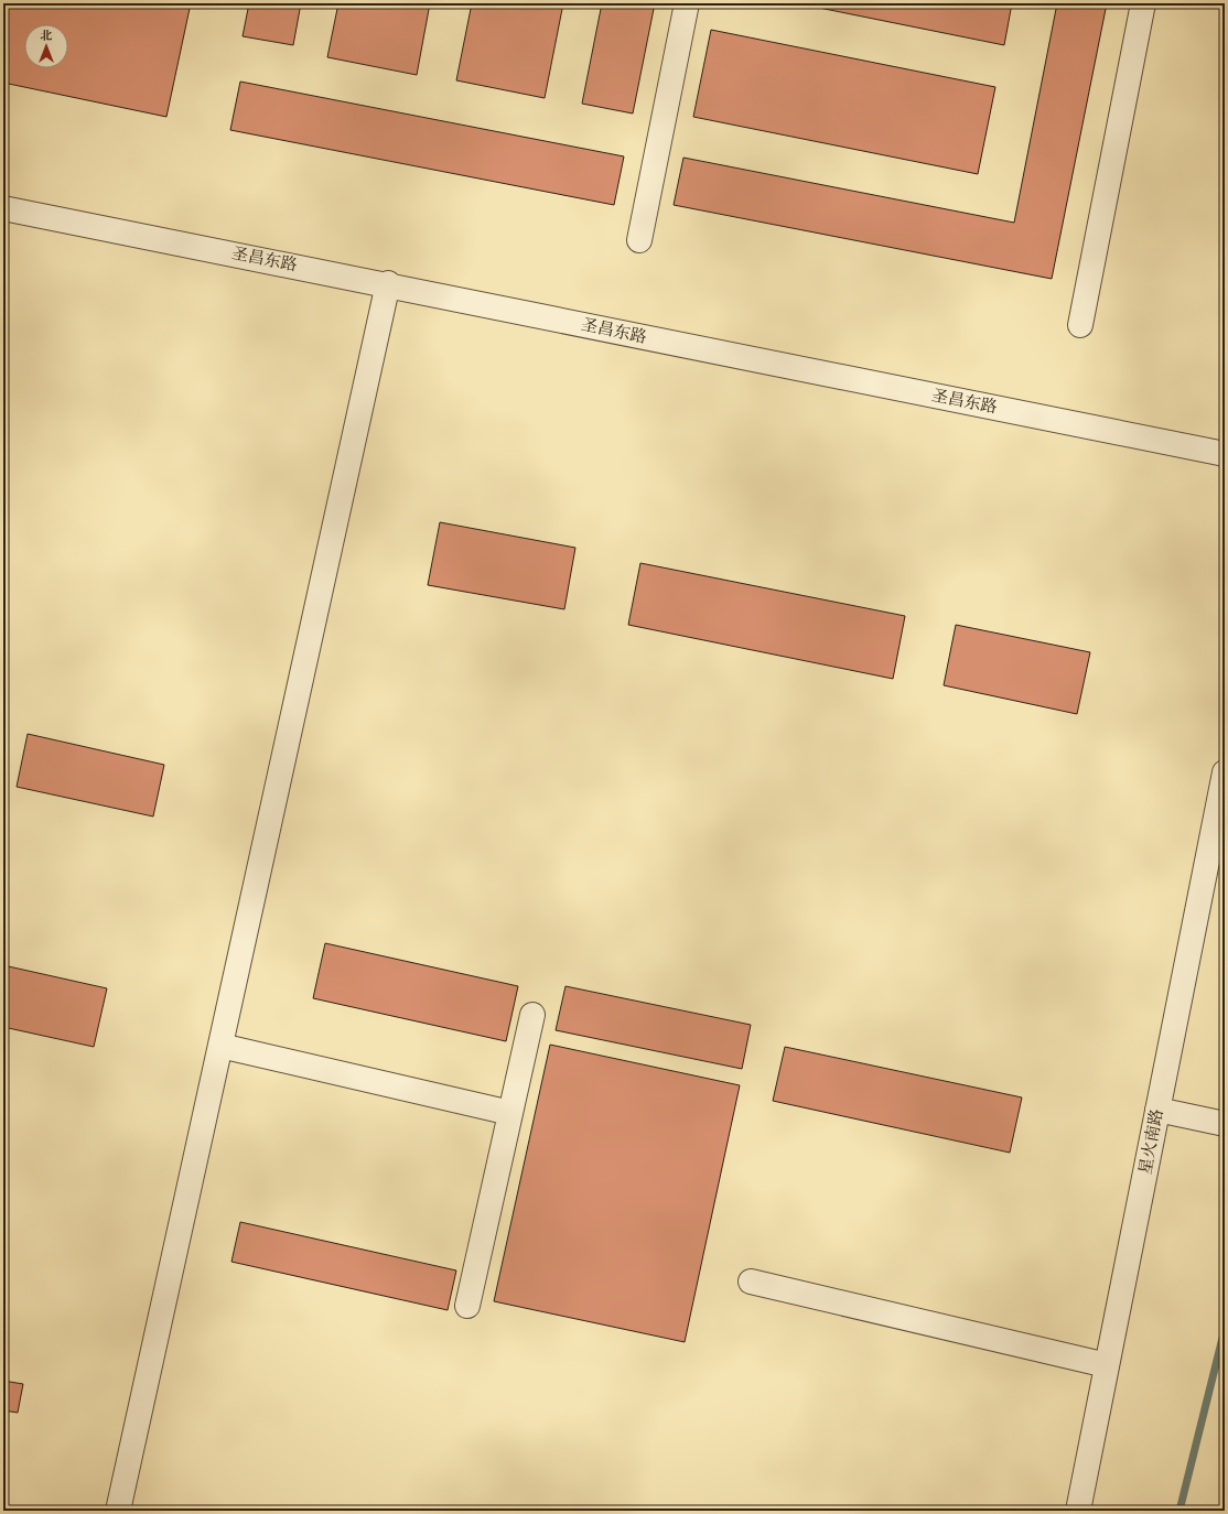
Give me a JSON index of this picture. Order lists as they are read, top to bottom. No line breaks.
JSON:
{"streets":{"street":["圣昌东路","星火南路"]},"north":"top"}
